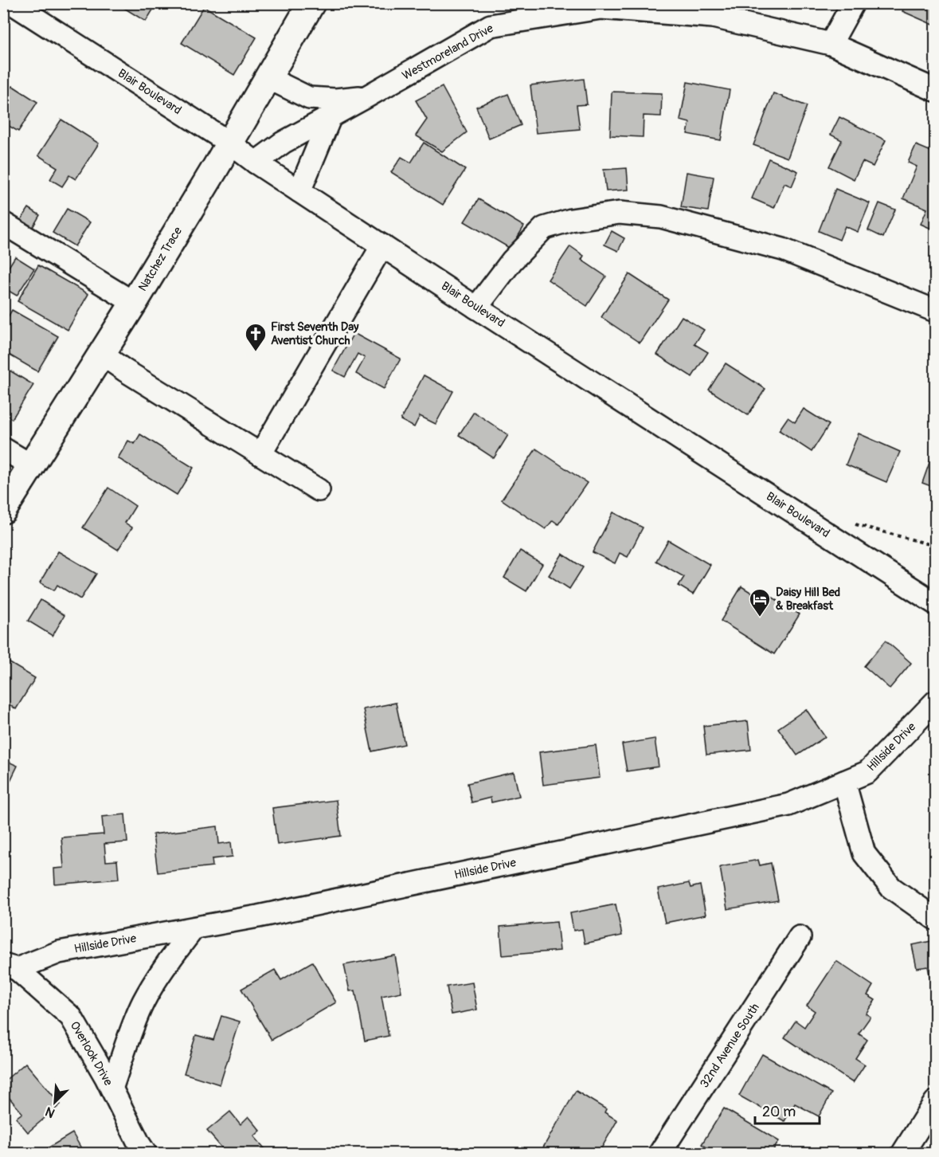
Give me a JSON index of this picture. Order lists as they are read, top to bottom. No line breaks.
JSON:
{"streets":{"main road":["Natchez Trace"],"street":["Westmoreland Drive","Blair Boulevard","Hillside Drive","32nd Avenue South","Overlook Drive"]},"crossings":[["Westmoreland Drive","Blair Boulevard"],["Blair Boulevard","Natchez Trace"],["Hillside Drive","Overlook Drive"]],"places":{"church":["First Seventh Day Aventist Church"],"hotel":["Daisy Hill Bed & Breakfast"]},"scale_bar":"20 m","north":"bottom left"}
